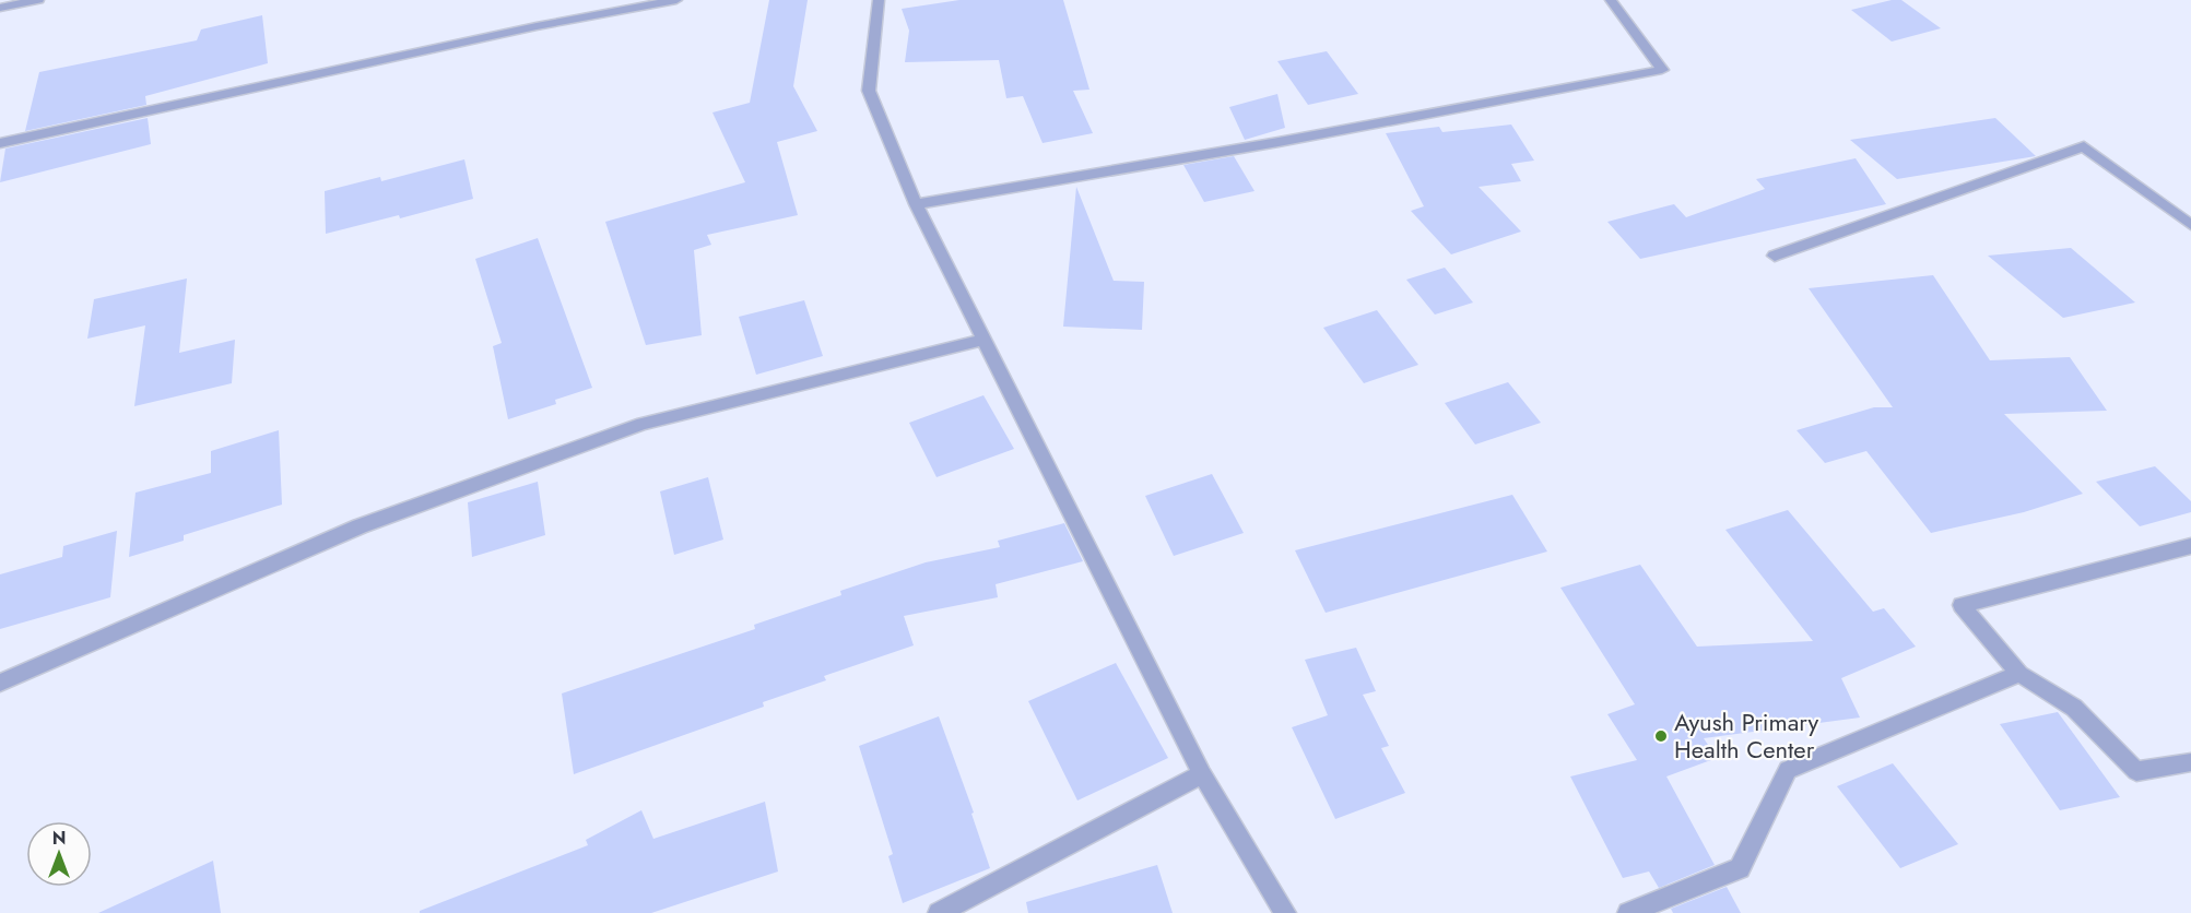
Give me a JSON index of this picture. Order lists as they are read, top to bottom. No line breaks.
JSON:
{"places":["Ayush Primary Health Center"],"north":"top"}
